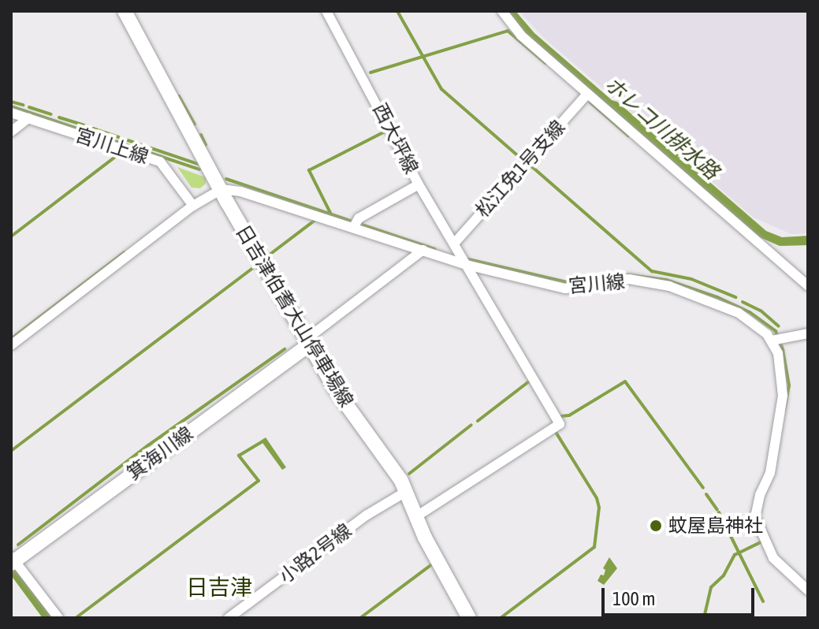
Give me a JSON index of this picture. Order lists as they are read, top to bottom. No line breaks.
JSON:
{"streets":{"main road":["日吉津伯耆大山停車場線","箕海川線"],"street":["西大坪線","宮川上線","松江免1号支線","宮川線","小路2号線"]},"crossings":[["西大坪線","松江免1号支線"],["西大坪線","宮川線"],["西大坪線","日吉津伯耆大山停車場線"],["宮川線","日吉津伯耆大山停車場線"],["日吉津伯耆大山停車場線","箕海川線"],["日吉津伯耆大山停車場線","小路2号線"]],"districts":["日吉津"],"water":["ホレコ川排水路"],"places":["蚊屋島神社"],"scale_bar":"100 m"}
